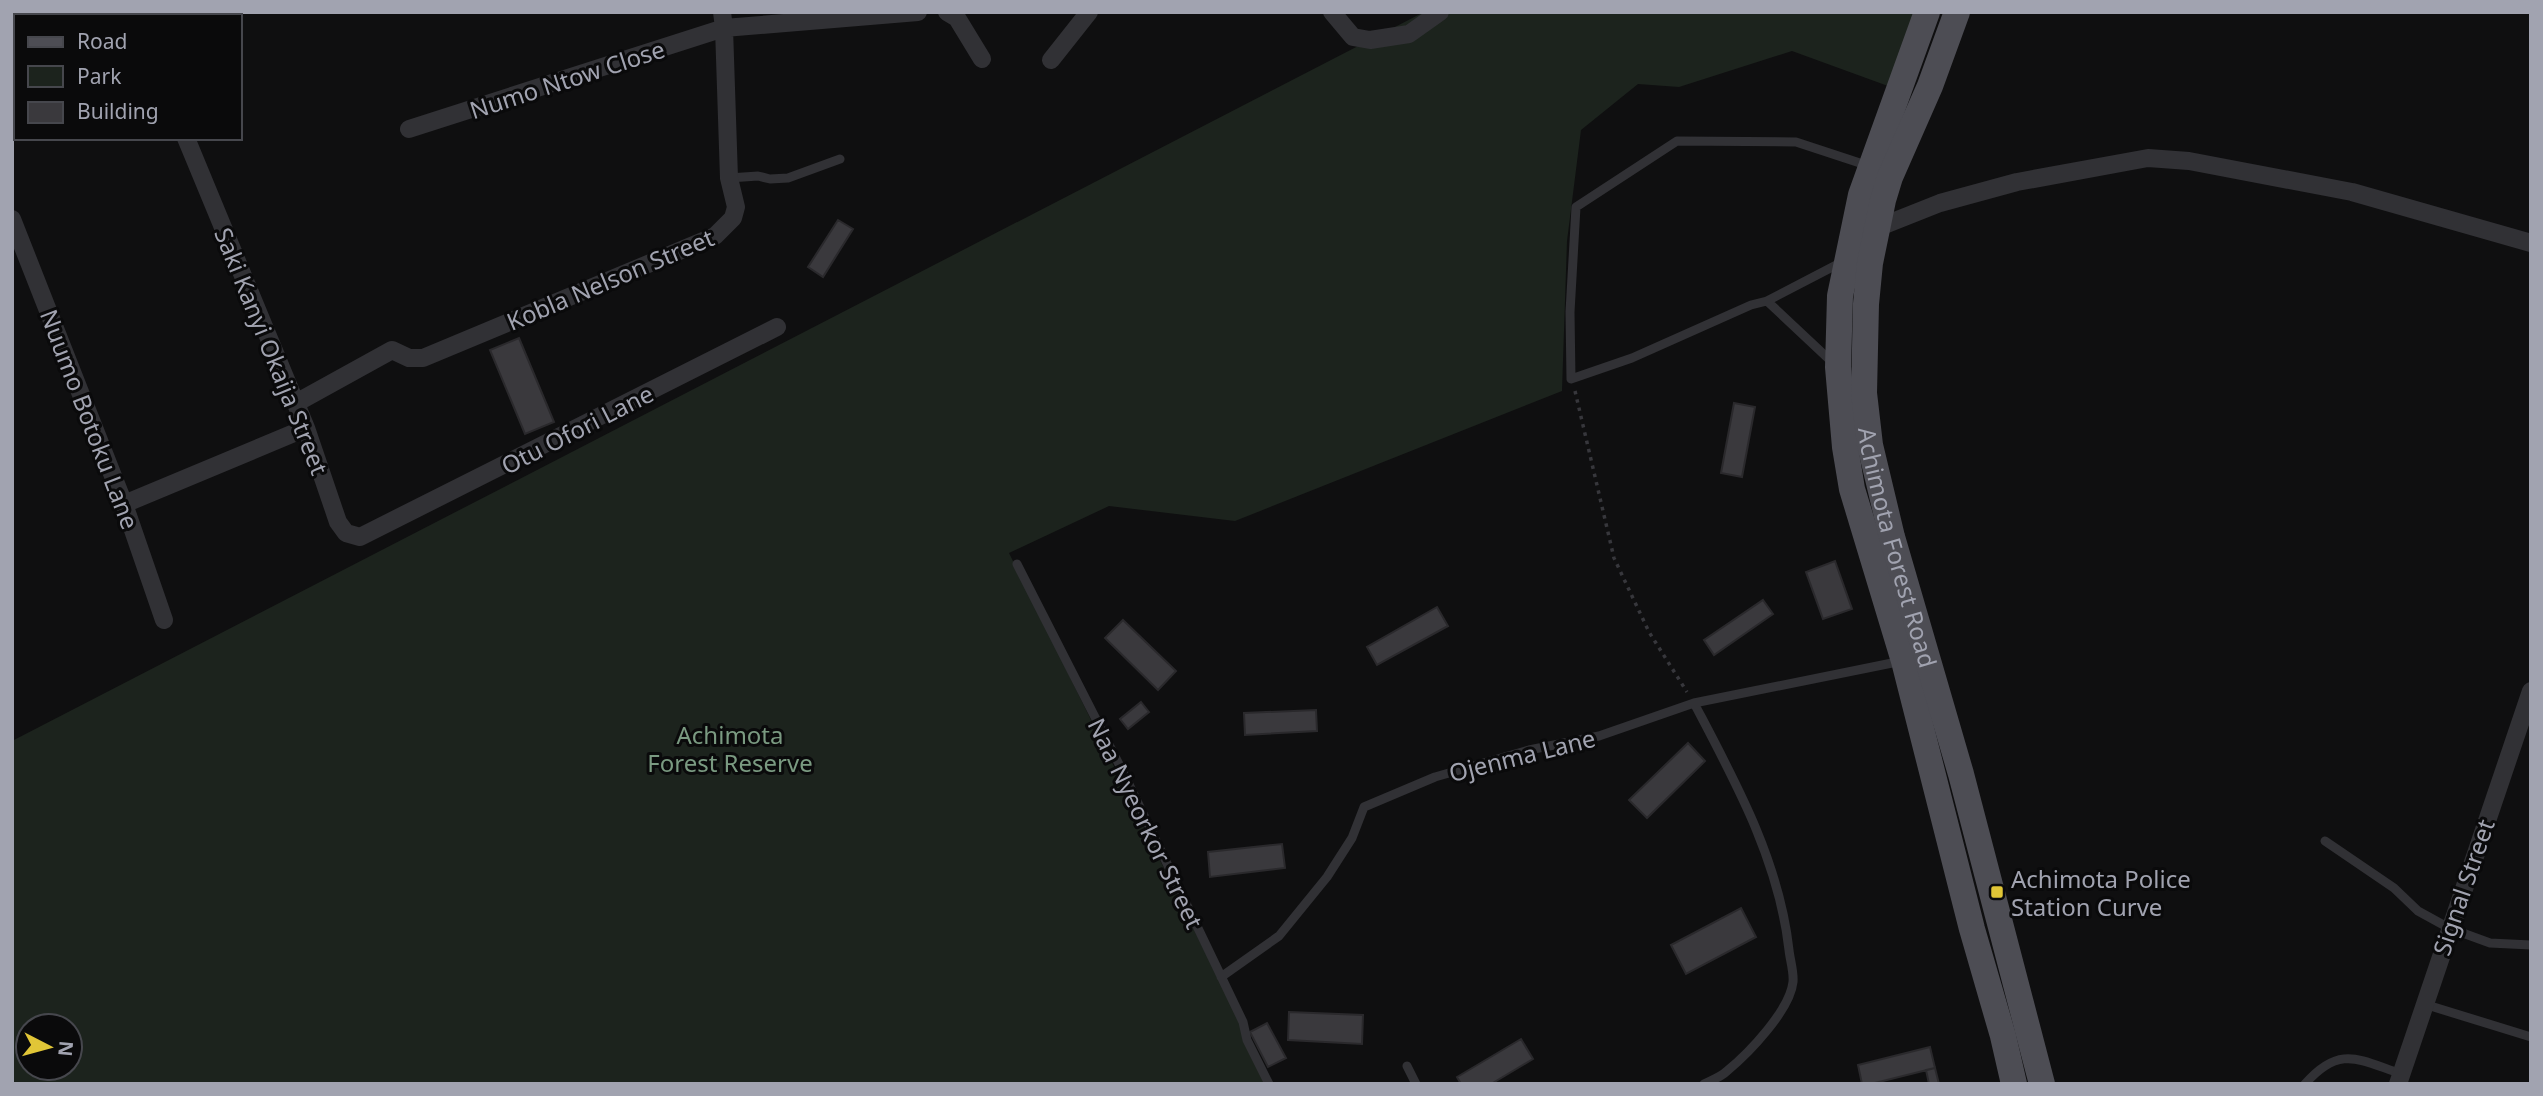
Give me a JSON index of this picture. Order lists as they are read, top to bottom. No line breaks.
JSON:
{"streets":{"main road":["Achimota Forest Road"],"street":["Numo Ntow Close","Kobla Nelson Street","Saki Kanyi Okaija Street","Nuumo Botoku Lane","Otu Ofori Lane","Signal Street"],"lane":["Ojenma Lane","Naa Nyeorkor Street"]},"crossings":[["Numo Ntow Close","Kobla Nelson Street"],["Kobla Nelson Street","Saki Kanyi Okaija Street"],["Saki Kanyi Okaija Street","Otu Ofori Lane"],["Achimota Forest Road","Ojenma Lane"],["Ojenma Lane","Naa Nyeorkor Street"]],"parks":["Achimota Forest Reserve"],"places":{"transit":["Achimota Police Station Curve"]},"legend":["Road","Park","Building"],"north":"right"}
